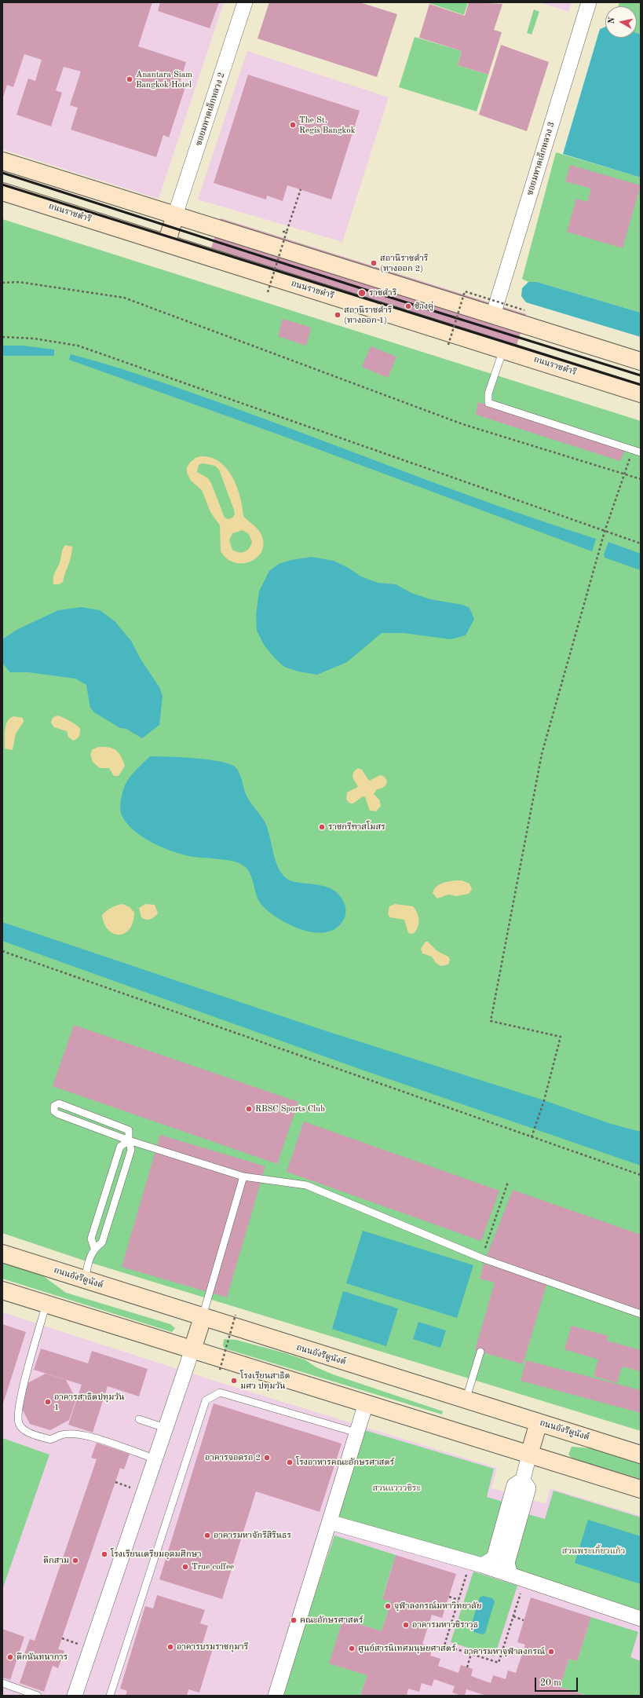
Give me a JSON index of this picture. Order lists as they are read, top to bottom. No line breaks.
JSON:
{"streets":{"main road":["ถนนราชดำริ","ถนนอังรีดูนังต์"],"street":["ซอยมหาดเล็กหลวง 2","ซอยมหาดเล็กหลวง 3"]},"parks":["สวนแวววชิระ","สวนพระเกี้ยวแก้ว"],"places":["Anantara Siam Bangkok Hotel","The St. Regis Bangkok","สถานีราชดำริ (ทางออก 2)","ราชดำริ","ช้างคู่","สถานีราชดำริ (ทางออก 1)","ราชกรีฑาสโมสร","RBSC Sports Club","โรงเรียนสาธิต มศว ปทุมวัน","อาคารสาธิตปทุมวัน 1","อาคารจอดรถ 2","โรงอาหารคณะอักษรศาสตร์","อาคารมหาจักรีสิรินธร","โรงเรียนเตรียมอุดมศึกษา","ตึกสาม","True coffee","จุฬาลงกรณ์มหาวิทยาลัย","คณะอักษรศาสตร์","อาคารมหาวชิราวุธ","อาคารบรมราชกุมารี","ศูนย์สารนิเทศมนุษยศาสตร์","อาคารมหาจุฬาลงกรณ์","ตึกนันทนาการ"],"scale_bar":"20 m","north":"left"}
